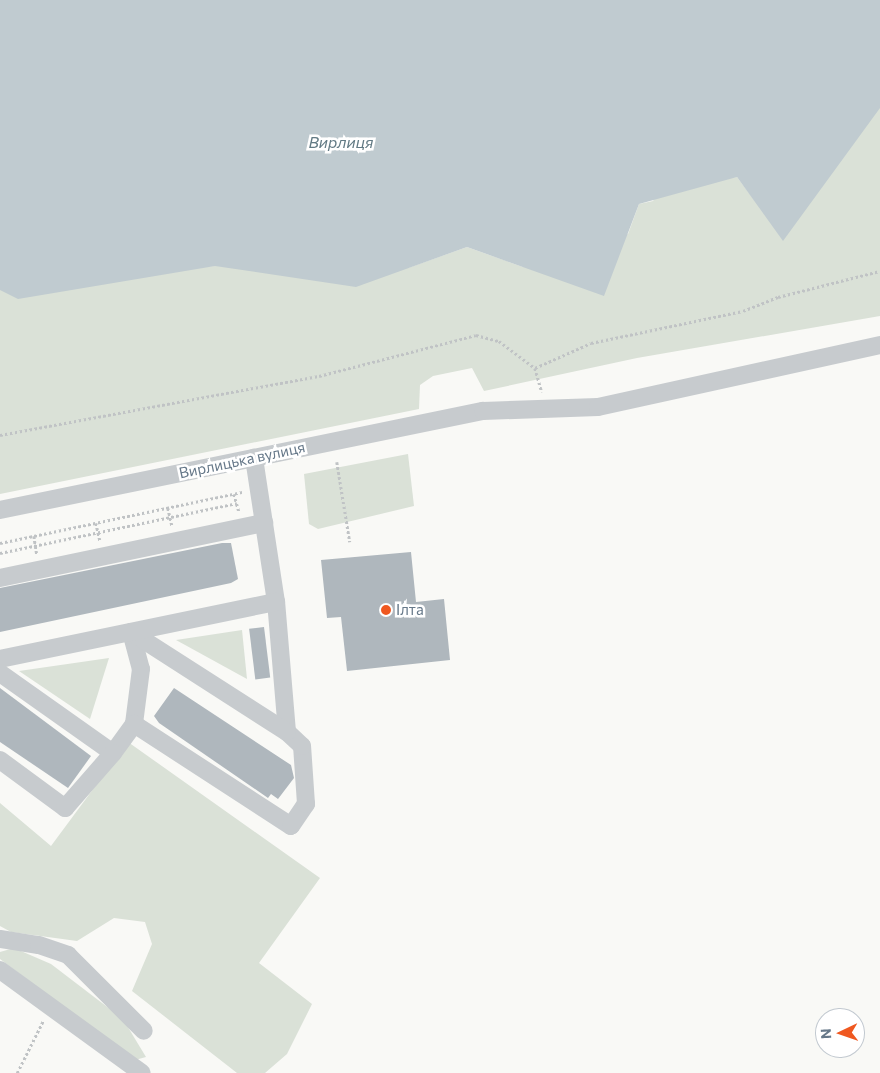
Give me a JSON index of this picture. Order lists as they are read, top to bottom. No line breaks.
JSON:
{"streets":{"street":["Вирлицька вулиця"]},"water":["Вирлиця"],"places":["Ілта"],"north":"left"}
